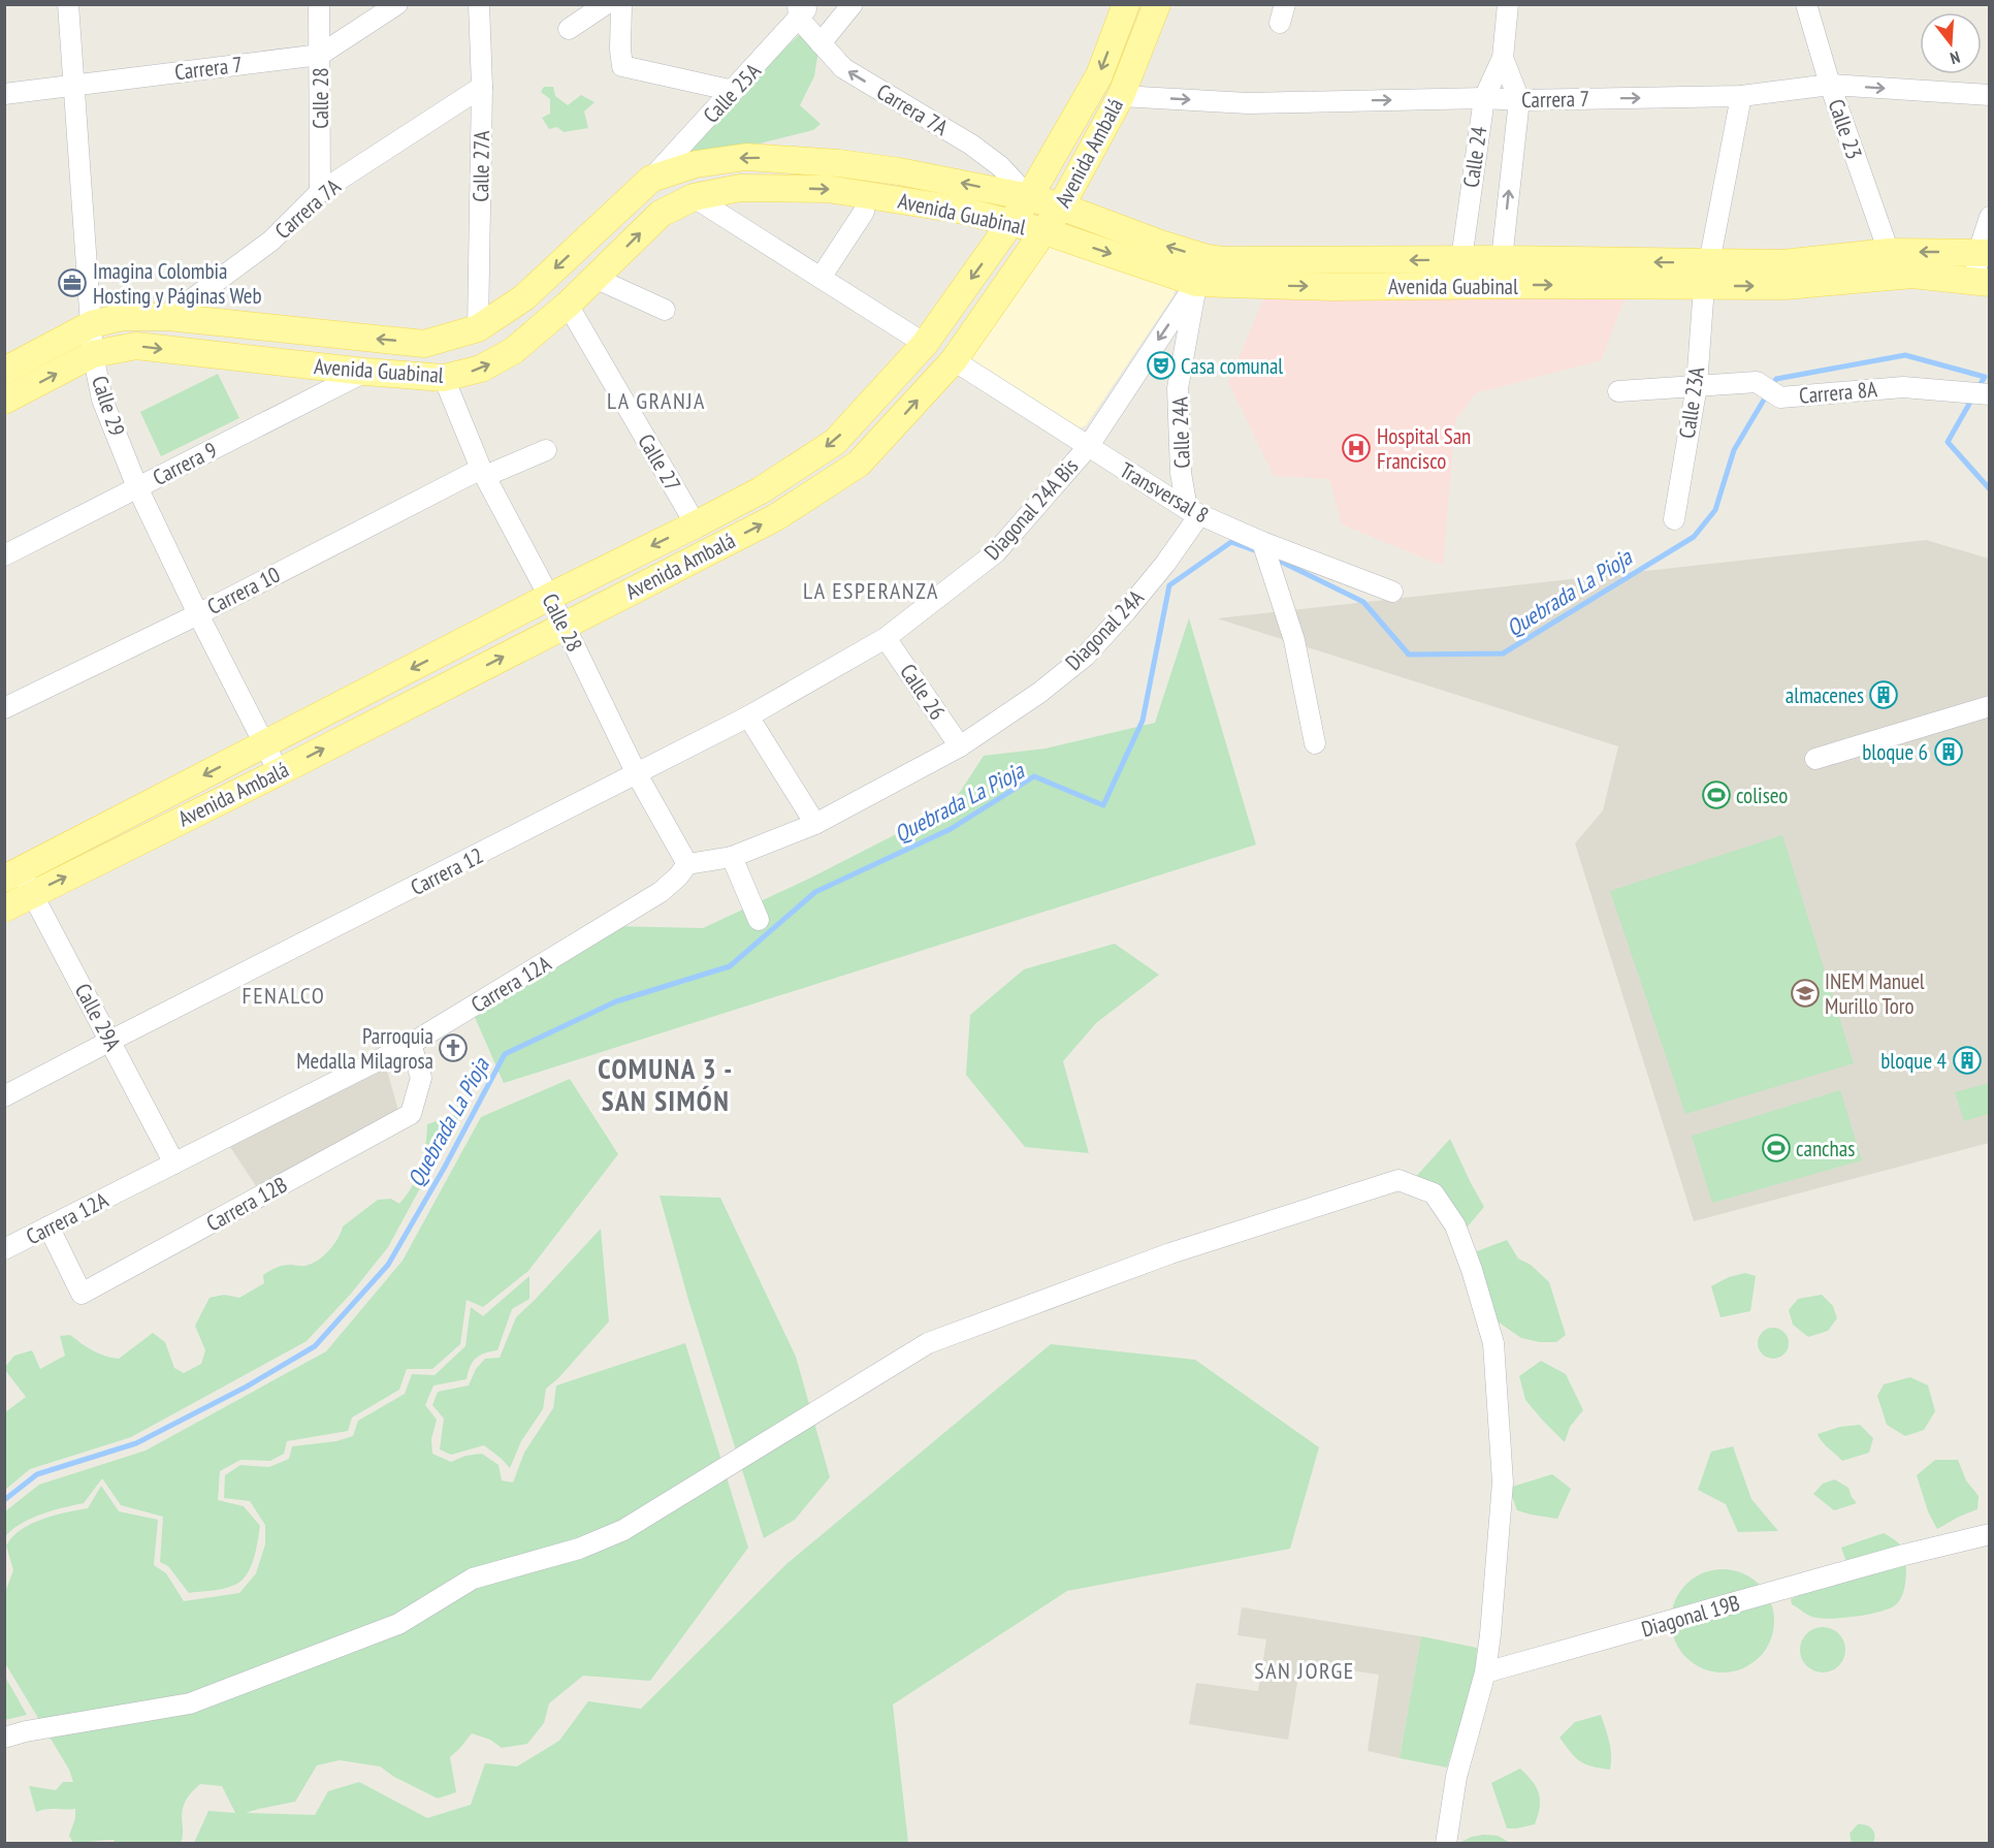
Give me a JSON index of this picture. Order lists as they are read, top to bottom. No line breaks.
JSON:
{"streets":{"main road":["Avenida Ambalá","Avenida Guabinal"],"street":["Carrera 7","Calle 25A","Calle 28","Carrera 7A","Calle 23","Calle 24","Calle 27A","Carrera 8A","Calle 23A","Calle 29","Calle 24A","Calle 27","Carrera 9","Transversal 8","Diagonal 24A Bis","Carrera 10","Diagonal 24A","Calle 26","Carrera 12","Carrera 12A","Calle 29A","Carrera 12B","Diagonal 19B"]},"crossings":[["Carrera 7","Calle 28"],["Carrera 7","Calle 23"],["Carrera 7","Avenida Ambalá"],["Carrera 7","Calle 24"],["Carrera 7","Calle 23A"],["Carrera 7","Calle 29"],["Calle 25A","Carrera 7A"],["Calle 25A","Avenida Guabinal"],["Calle 28","Carrera 7A"],["Calle 28","Avenida Ambalá"],["Calle 28","Avenida Guabinal"],["Calle 28","Carrera 10"],["Calle 28","Carrera 12"],["Calle 28","Carrera 12A"],["Carrera 7A","Avenida Ambalá"],["Carrera 7A","Calle 27A"],["Carrera 7A","Avenida Guabinal"],["Calle 23","Avenida Guabinal"],["Avenida Ambalá","Avenida Guabinal"],["Avenida Ambalá","Calle 29"],["Avenida Ambalá","Calle 27"],["Avenida Ambalá","Transversal 8"],["Avenida Ambalá","Calle 29A"],["Calle 24","Avenida Guabinal"],["Calle 27A","Avenida Guabinal"],["Avenida Guabinal","Calle 23A"],["Avenida Guabinal","Calle 29"],["Avenida Guabinal","Calle 24A"],["Avenida Guabinal","Calle 27"],["Avenida Guabinal","Carrera 9"],["Avenida Guabinal","Diagonal 24A Bis"],["Carrera 8A","Calle 23A"],["Calle 29","Carrera 9"],["Calle 29","Carrera 10"],["Calle 24A","Transversal 8"],["Calle 24A","Diagonal 24A Bis"],["Calle 24A","Diagonal 24A"],["Transversal 8","Diagonal 24A Bis"],["Transversal 8","Diagonal 24A"],["Diagonal 24A Bis","Calle 26"],["Diagonal 24A Bis","Carrera 12"],["Diagonal 24A","Calle 26"],["Calle 26","Carrera 12"],["Carrera 12","Calle 29A"],["Carrera 12A","Calle 29A"],["Carrera 12A","Carrera 12B"]],"one_way":["Carrera 7","Carrera 7A","Diagonal 24A Bis"],"districts":["LA GRANJA","LA ESPERANZA","FENALCO","COMUNA 3 - SAN SIMÓN","SAN JORGE"],"water":["Quebrada La Pioja"],"places":{"office":["Imagina Colombia Hosting y Páginas Web"],"theatre":["Casa comunal"],"hospital":["Hospital San Francisco"],"building":["almacenes","bloque 6","bloque 4"],"sports":["coliseo","canchas"],"school or university":["INEM Manuel Murillo Toro"],"church":["Parroquia Medalla Milagrosa"]},"north":"bottom"}
